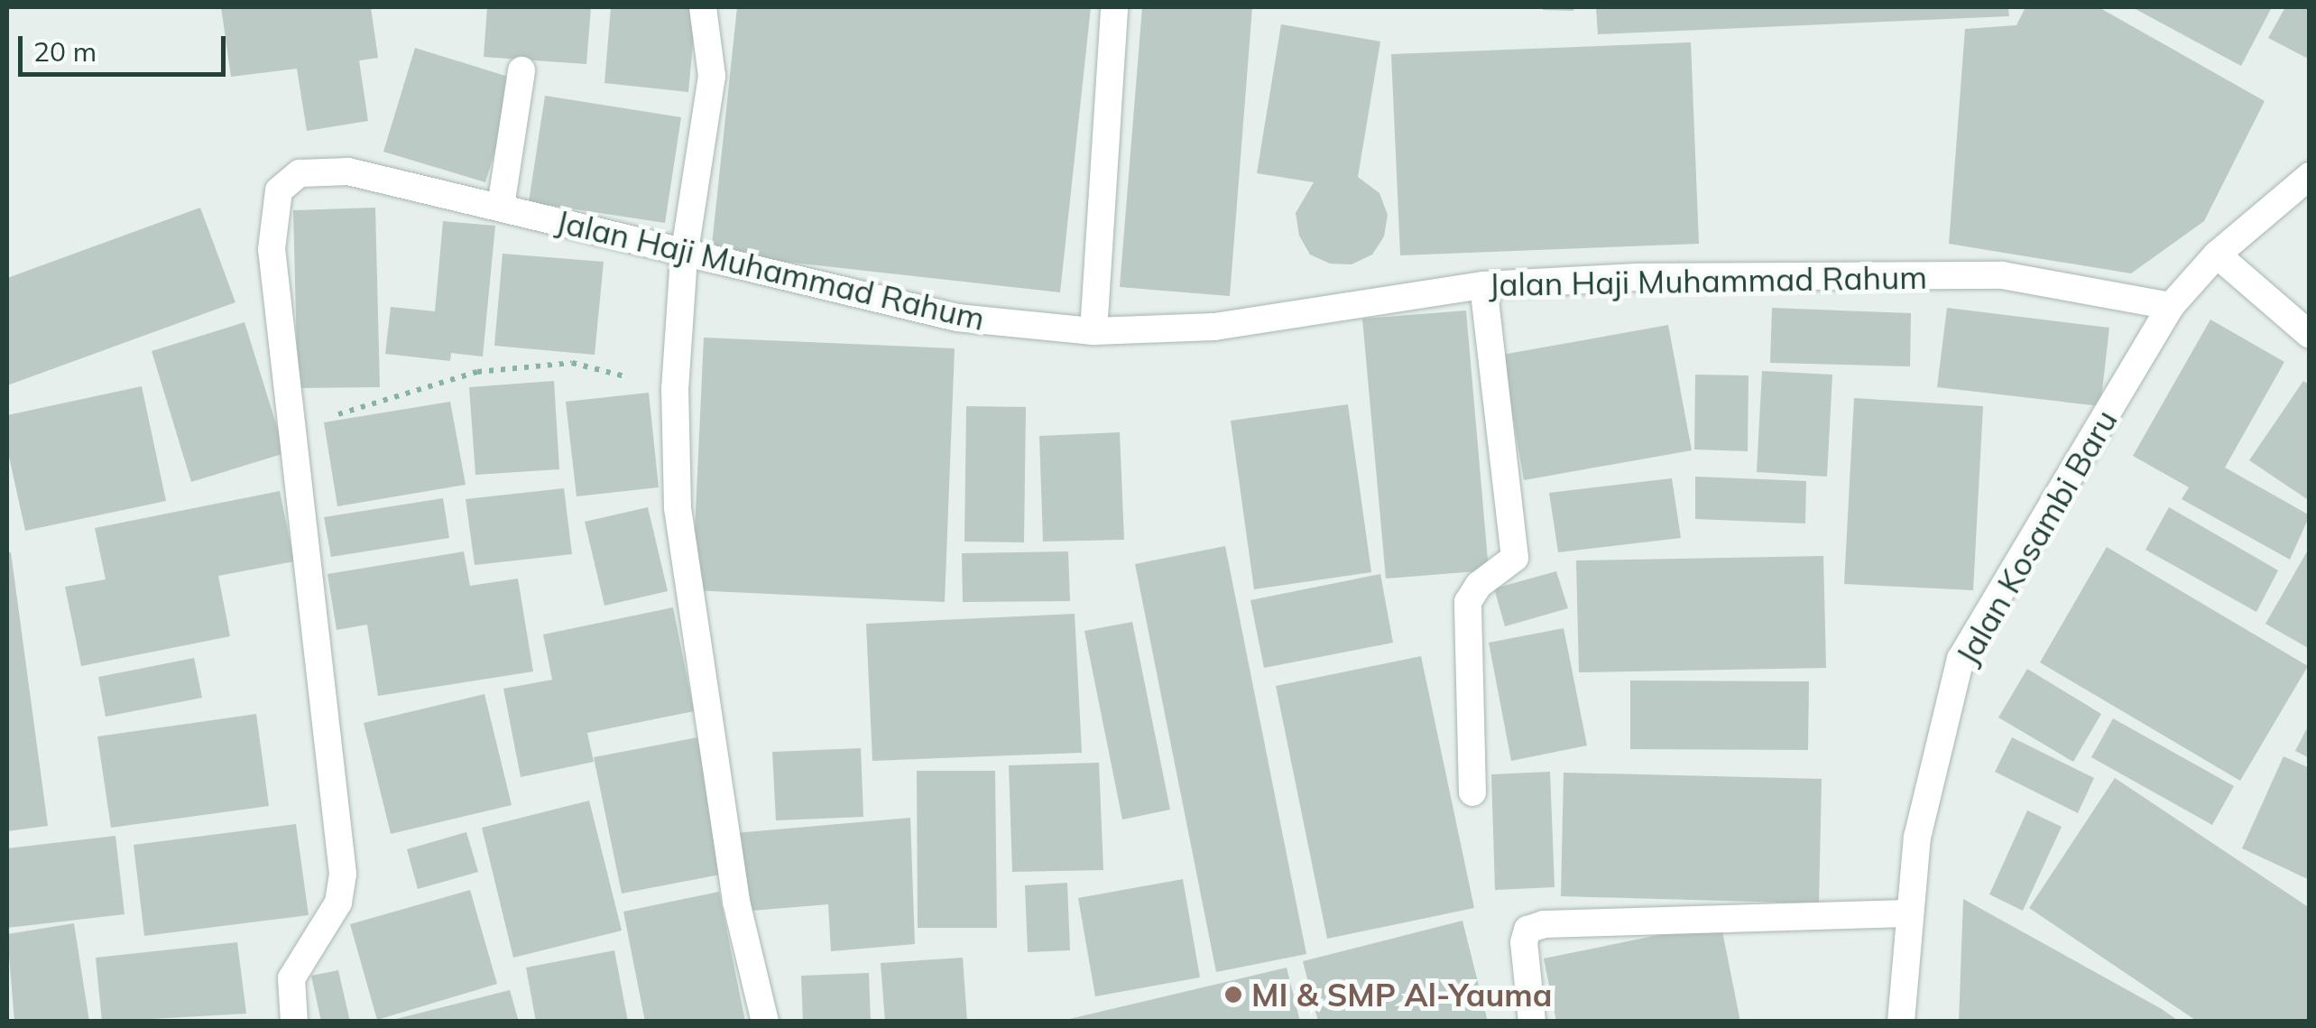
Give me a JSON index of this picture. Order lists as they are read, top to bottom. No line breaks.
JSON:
{"streets":{"street":["Jalan Haji Muhammad Rahum","Jalan Kosambi Baru"]},"crossings":[["Jalan Haji Muhammad Rahum","Jalan Kosambi Baru"]],"places":["MI & SMP Al-Yauma"],"scale_bar":"20 m"}
